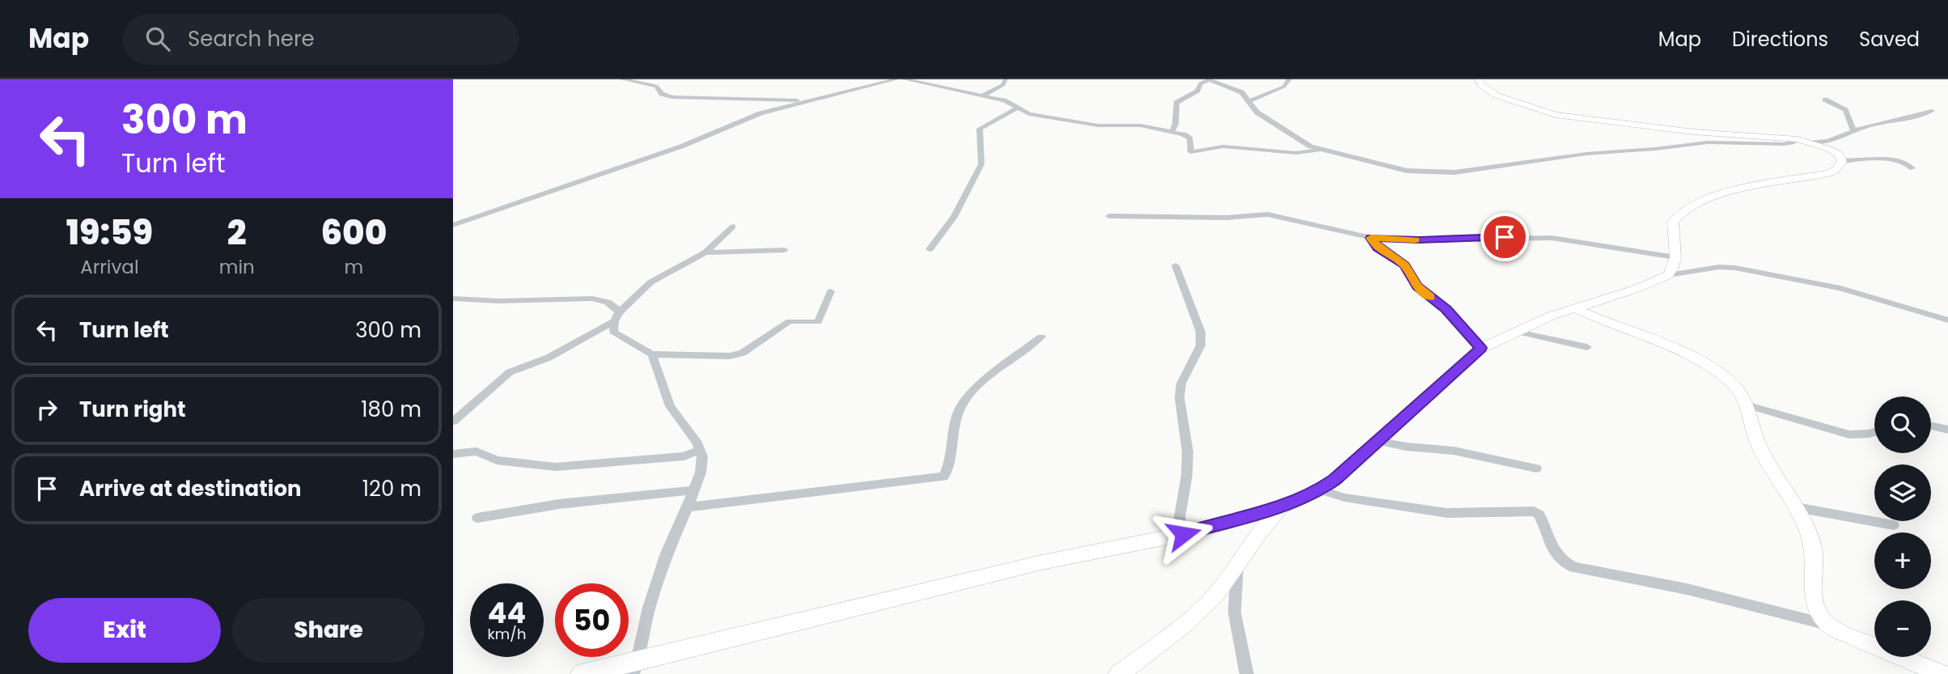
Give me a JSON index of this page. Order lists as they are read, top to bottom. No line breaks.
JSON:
{"page":{"header":"Map","search":"Search here","nav":["Map","Directions","Saved"],"turn":["300 m","Turn left"],"eta":["19:59","Arrival","2","min","600","m"],"list":[{"name":"Turn left","value":"300 m"},{"name":"Turn right","value":"180 m"},{"name":"Arrive at destination","value":"120 m"}],"map_buttons":["+","−"],"speed":"44 km/h","limit":"50","buttons":["Exit","Share"]}}
